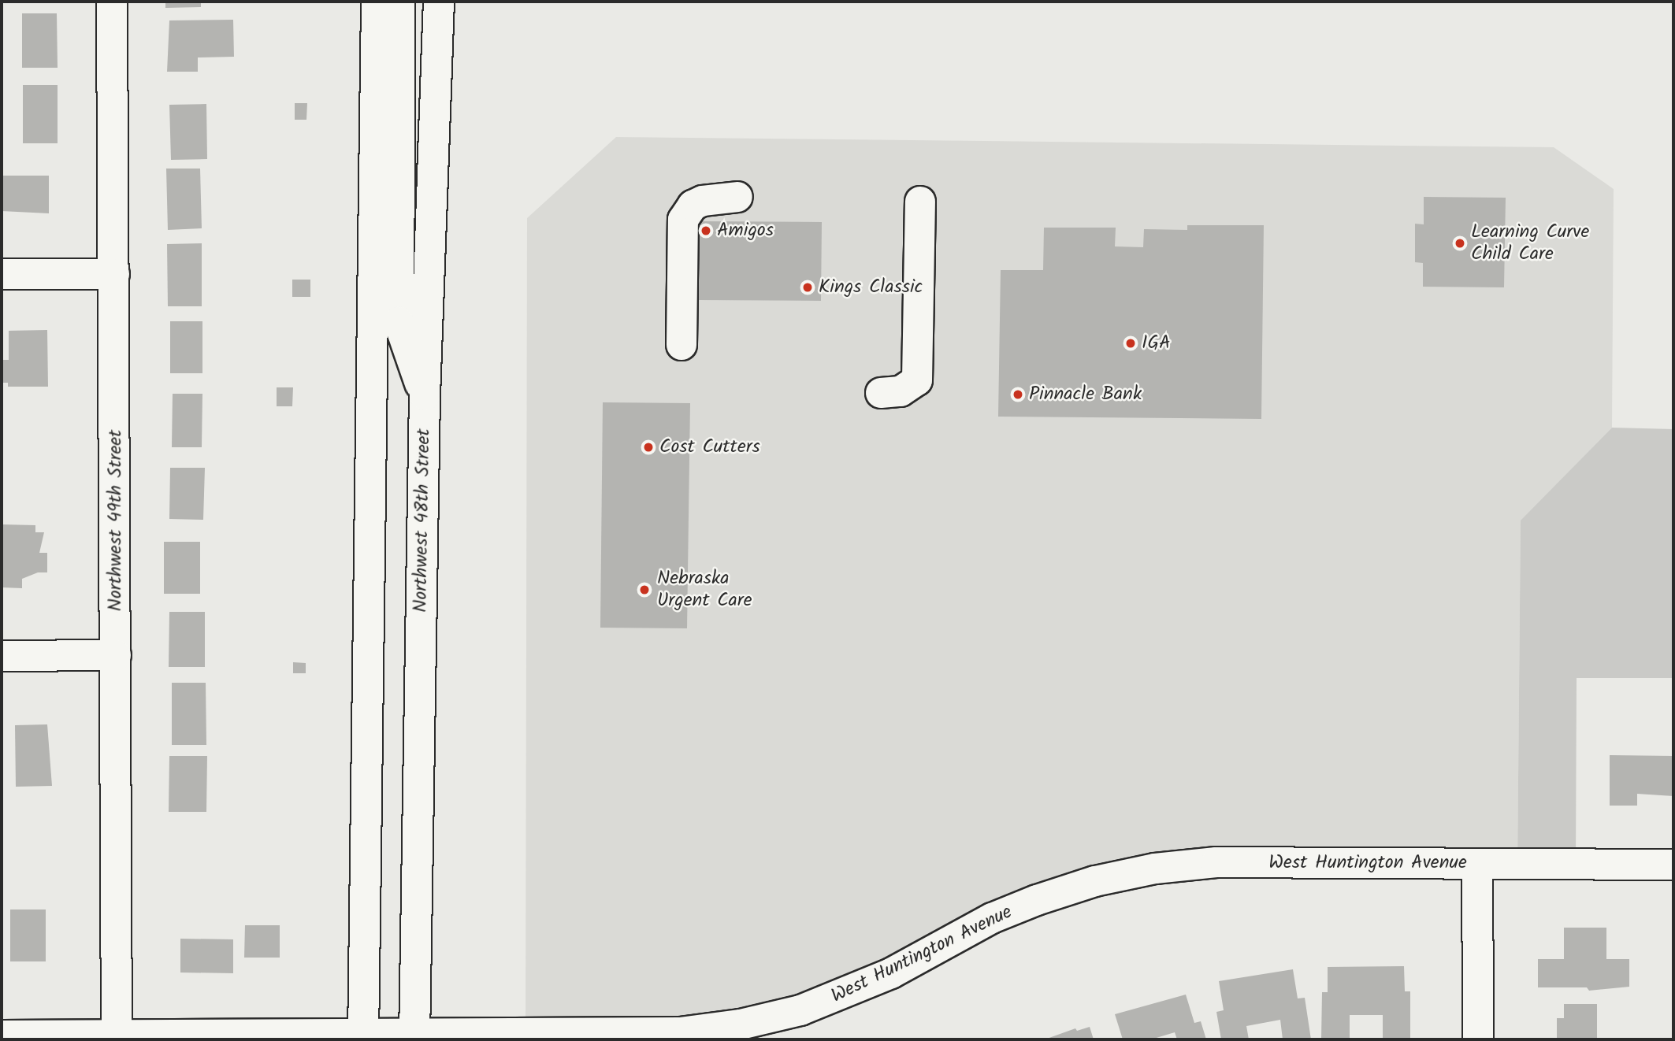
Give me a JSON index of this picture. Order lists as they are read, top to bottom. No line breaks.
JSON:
{"streets":{"street":["Northwest 49th Street","Northwest 48th Street","West Huntington Avenue"]},"crossings":[["Northwest 49th Street","West Huntington Avenue"],["Northwest 48th Street","West Huntington Avenue"]],"places":["Amigos","Learning Curve Child Care","Kings Classic","IGA","Pinnacle Bank","Cost Cutters","Nebraska Urgent Care"]}
